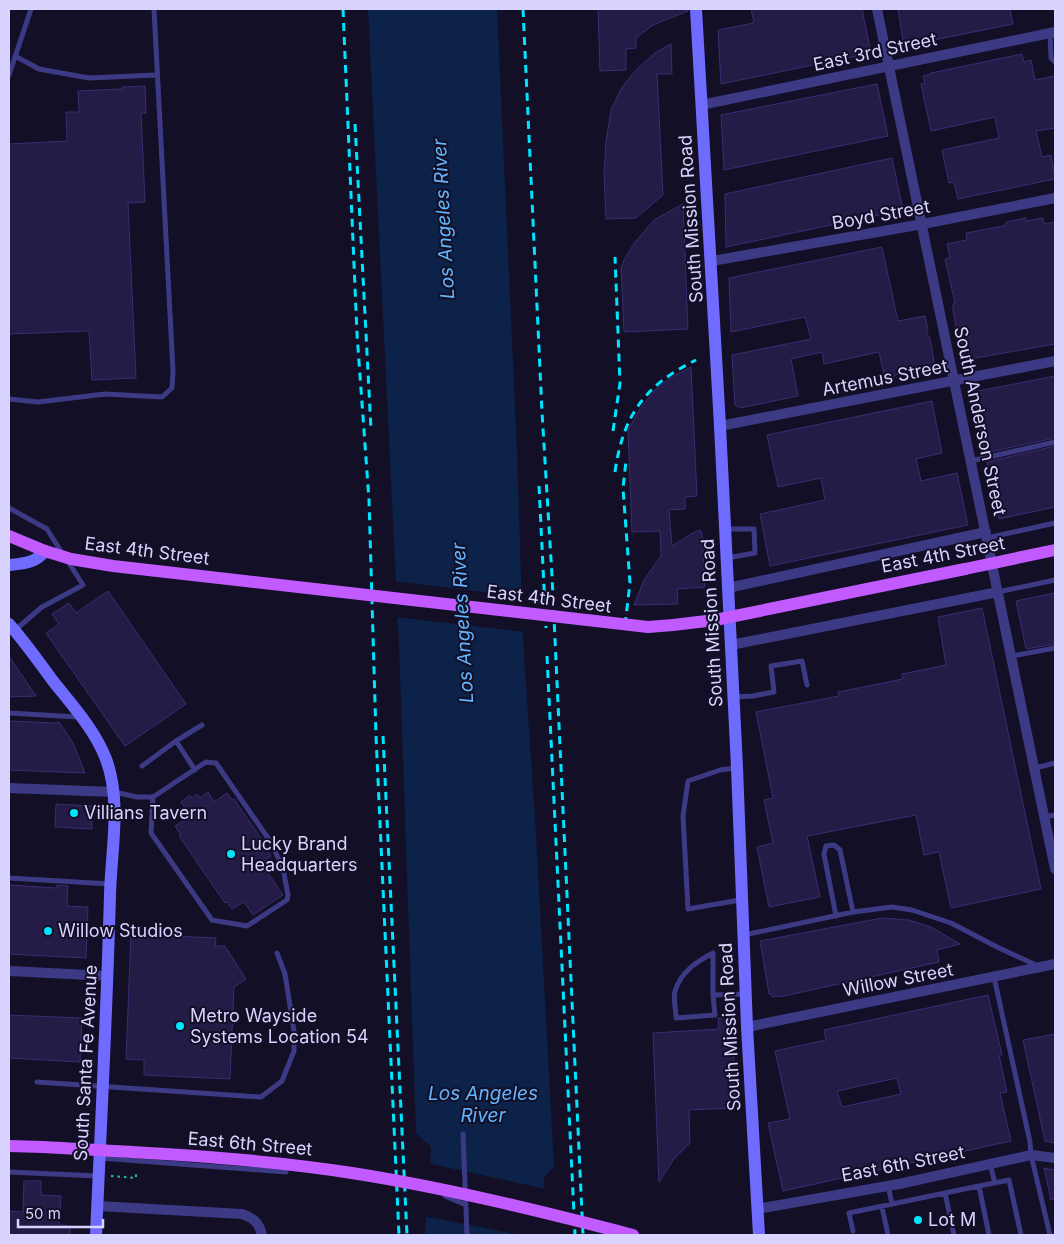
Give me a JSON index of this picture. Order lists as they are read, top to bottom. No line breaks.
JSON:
{"streets":{"main road":["East 4th Street","East 6th Street"],"street":["East 3rd Street","Boyd Street","South Mission Road","Artemus Street","South Anderson Street","Willow Street","South Santa Fe Avenue"]},"crossings":[["East 3rd Street","South Mission Road"],["East 3rd Street","South Anderson Street"],["Boyd Street","South Mission Road"],["Boyd Street","South Anderson Street"],["South Mission Road","Artemus Street"],["South Mission Road","East 4th Street"],["South Mission Road","Willow Street"],["South Mission Road","East 6th Street"],["Artemus Street","South Anderson Street"],["South Anderson Street","East 4th Street"]],"water":["Los Angeles River"],"places":["Villians Tavern","Lucky Brand Headquarters","Willow Studios","Metro Wayside Systems Location 54","Lot M"],"scale_bar":"50 m"}
